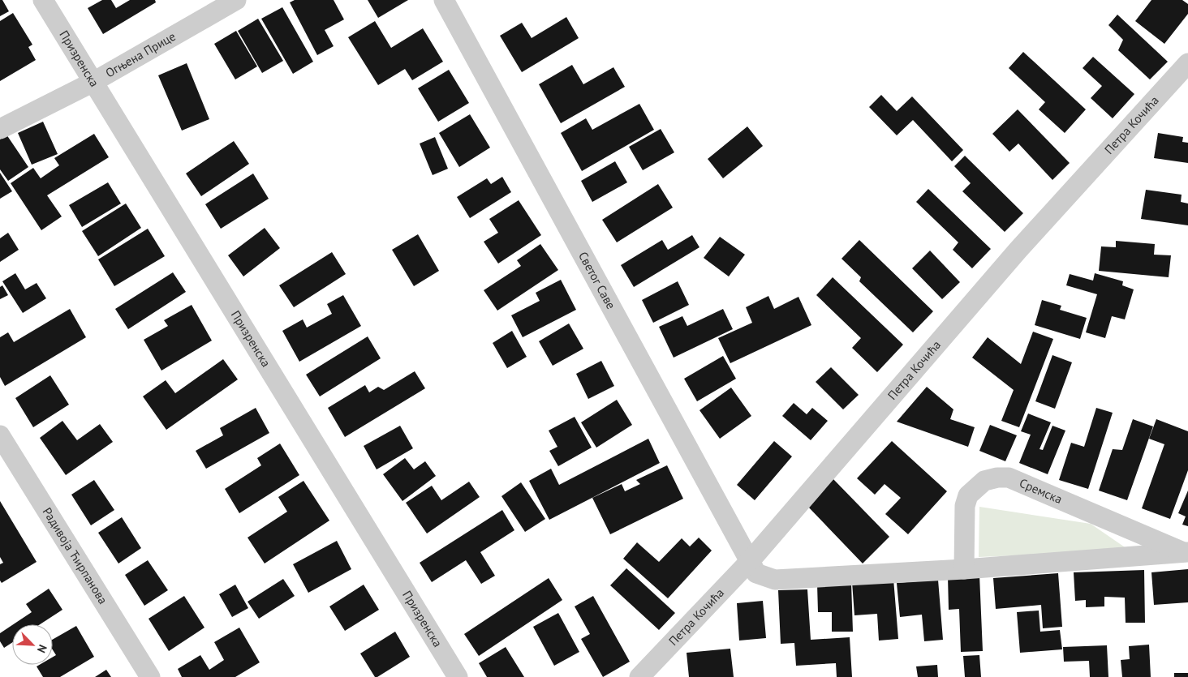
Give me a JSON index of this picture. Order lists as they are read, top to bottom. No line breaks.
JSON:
{"streets":{"street":["Огњена Прице","Призренска","Петра Кочића","Светог Саве","Сремска","Радивоја Ћирпанова"]},"crossings":[["Огњена Прице","Призренска"],["Петра Кочића","Светог Саве"],["Петра Кочића","Сремска"],["Светог Саве","Сремска"]],"north":"bottom right"}
